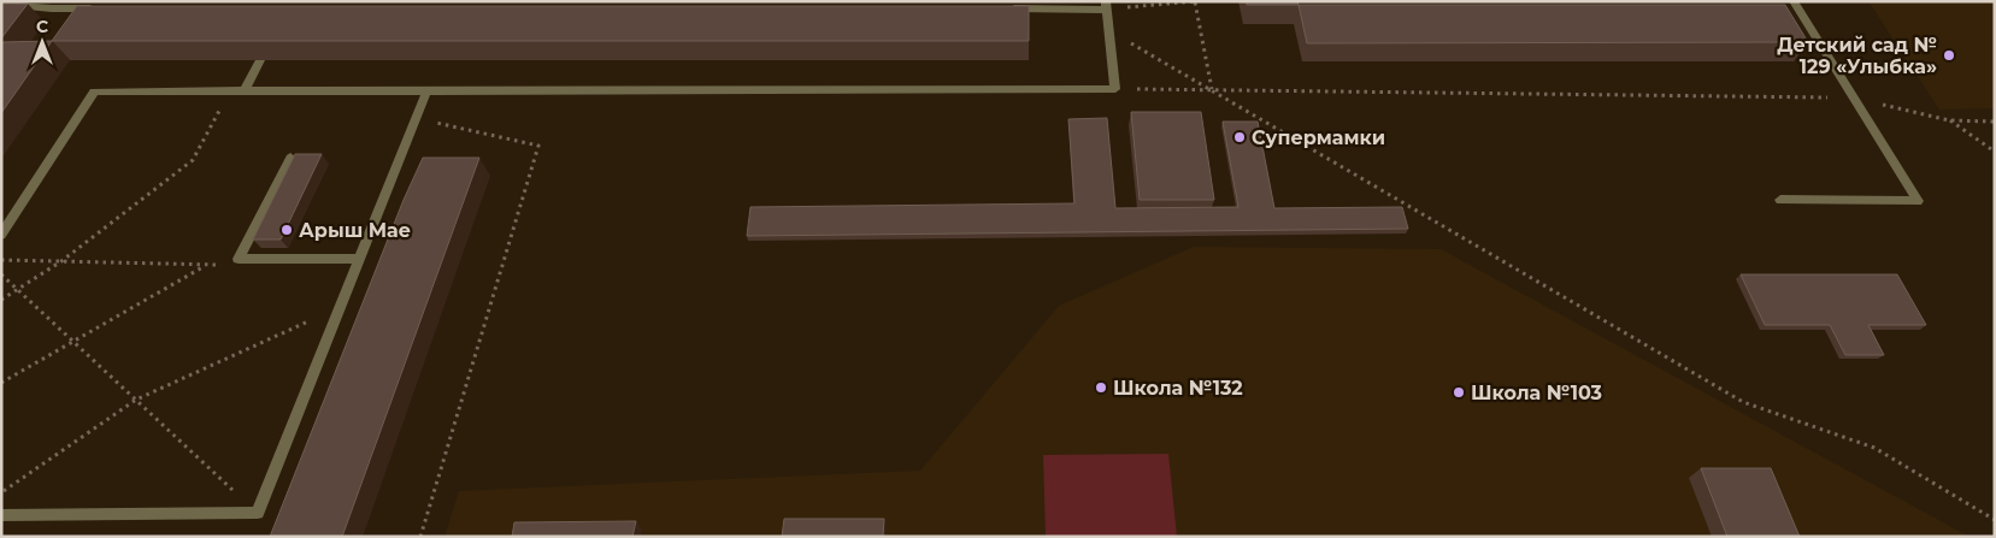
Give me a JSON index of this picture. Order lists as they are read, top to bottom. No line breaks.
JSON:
{"places":["Детский сад № 129 «Улыбка»","Супермамки","Арыш Мае","Школа №132","Школа №103"],"north":"top"}
